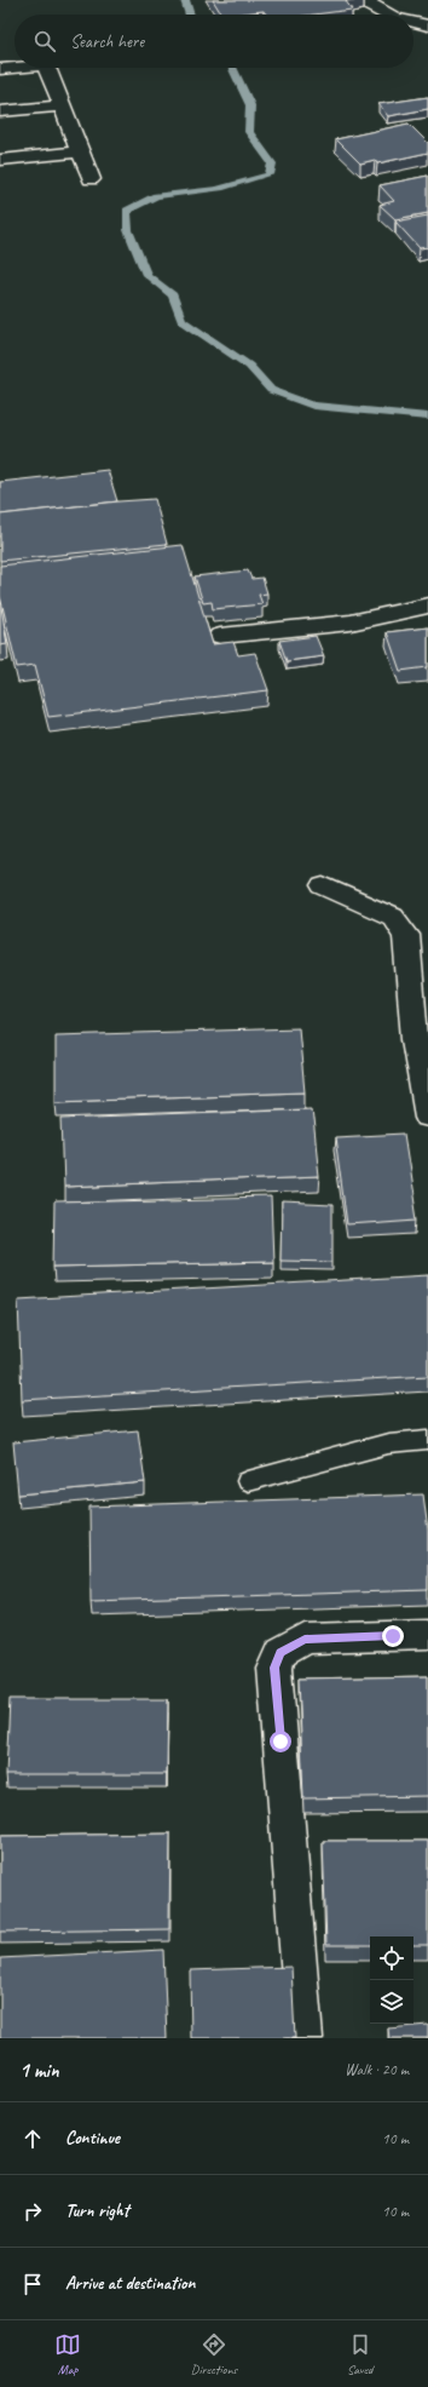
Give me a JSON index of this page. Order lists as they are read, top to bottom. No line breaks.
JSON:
{"page":{"search":"Search here","heading":["1 min","Walk · 20 m"],"list":[["Continue","10 m"],["Turn right","10 m"],"Arrive at destination"],"nav":["Map","Directions","Saved"]}}
